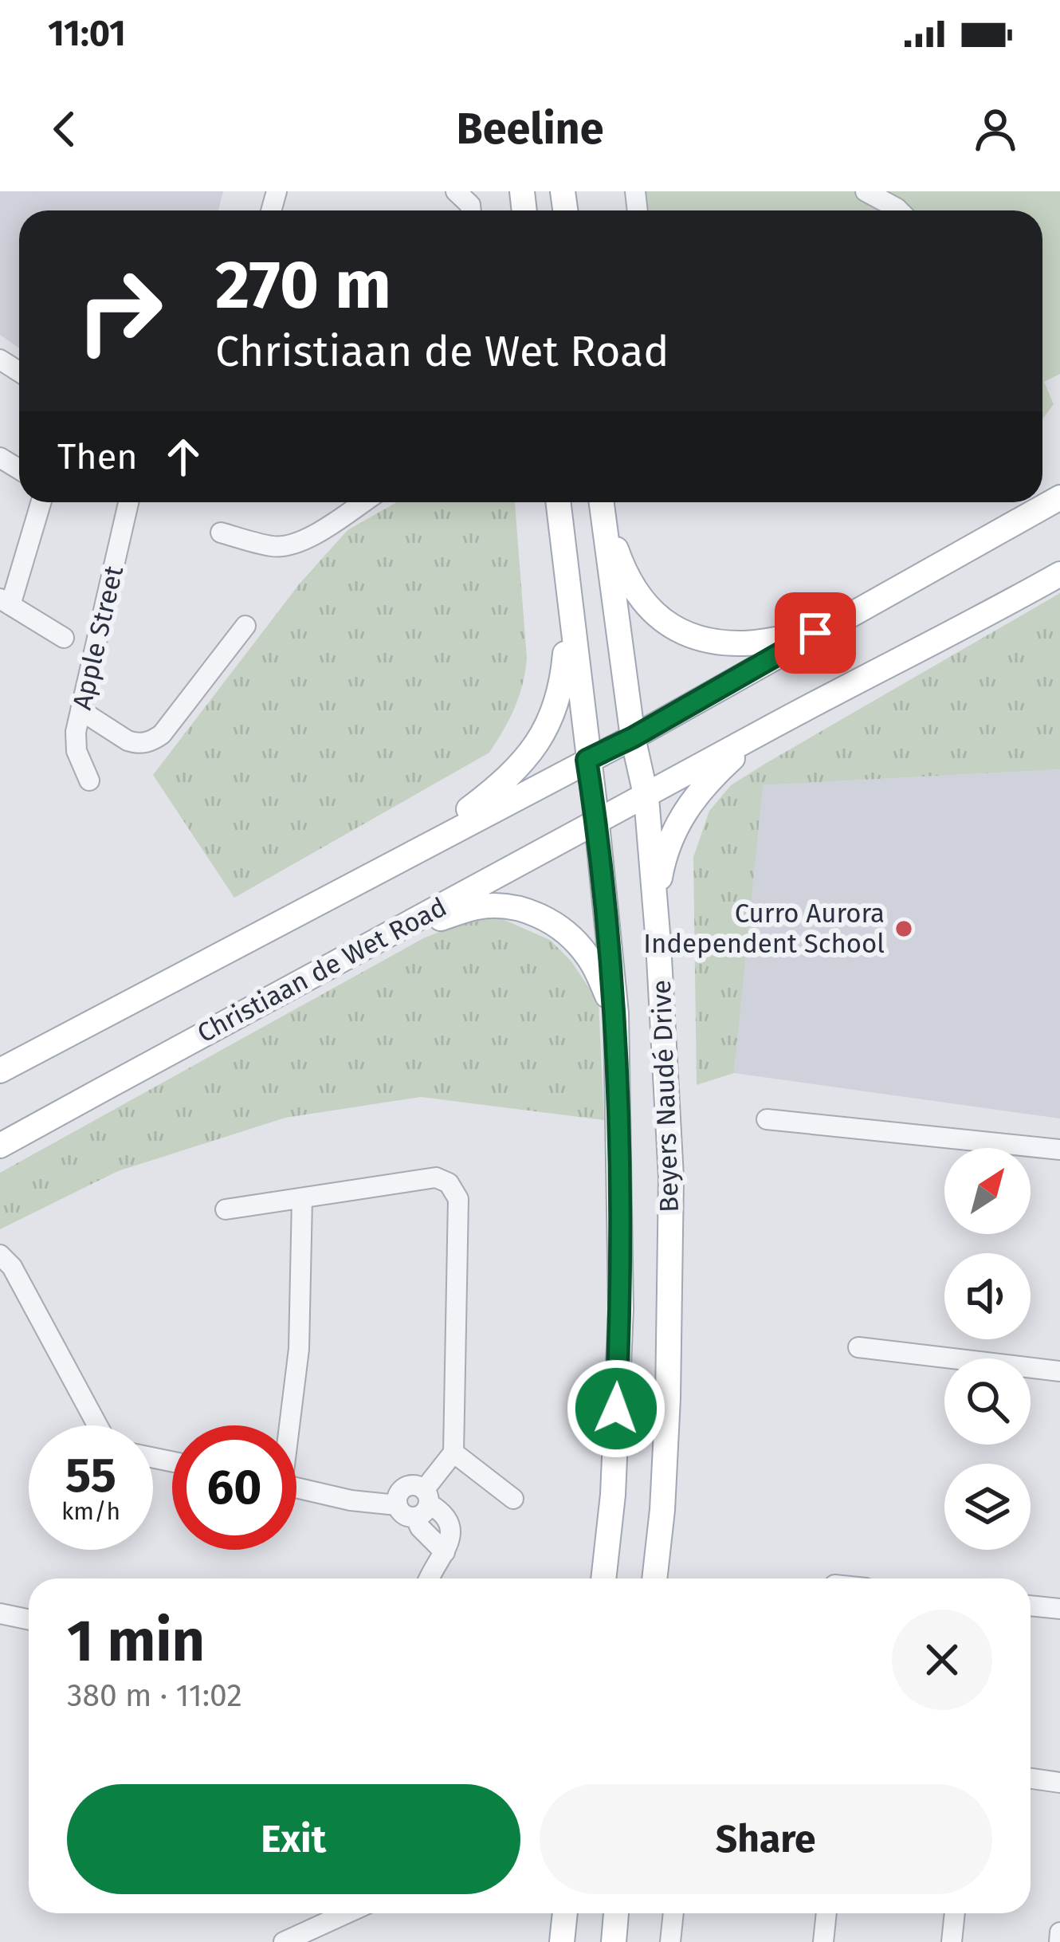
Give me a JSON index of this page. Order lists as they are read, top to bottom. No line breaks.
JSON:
{"streets":{"main road":["Christiaan de Wet Road","Beyers Naudé Drive"],"street":["Apple Street"]},"crossings":[["Christiaan de Wet Road","Beyers Naudé Drive"]],"places":["Curro Aurora Independent School"],"north":"top right","page":{"status":"11:01","header":"Beeline","turn":["270 m","Christiaan de Wet Road"],"then":"Then","speed":"55 km/h","limit":"60","heading":["1 min","380 m · 11:02"],"buttons":["Exit","Share"]}}
